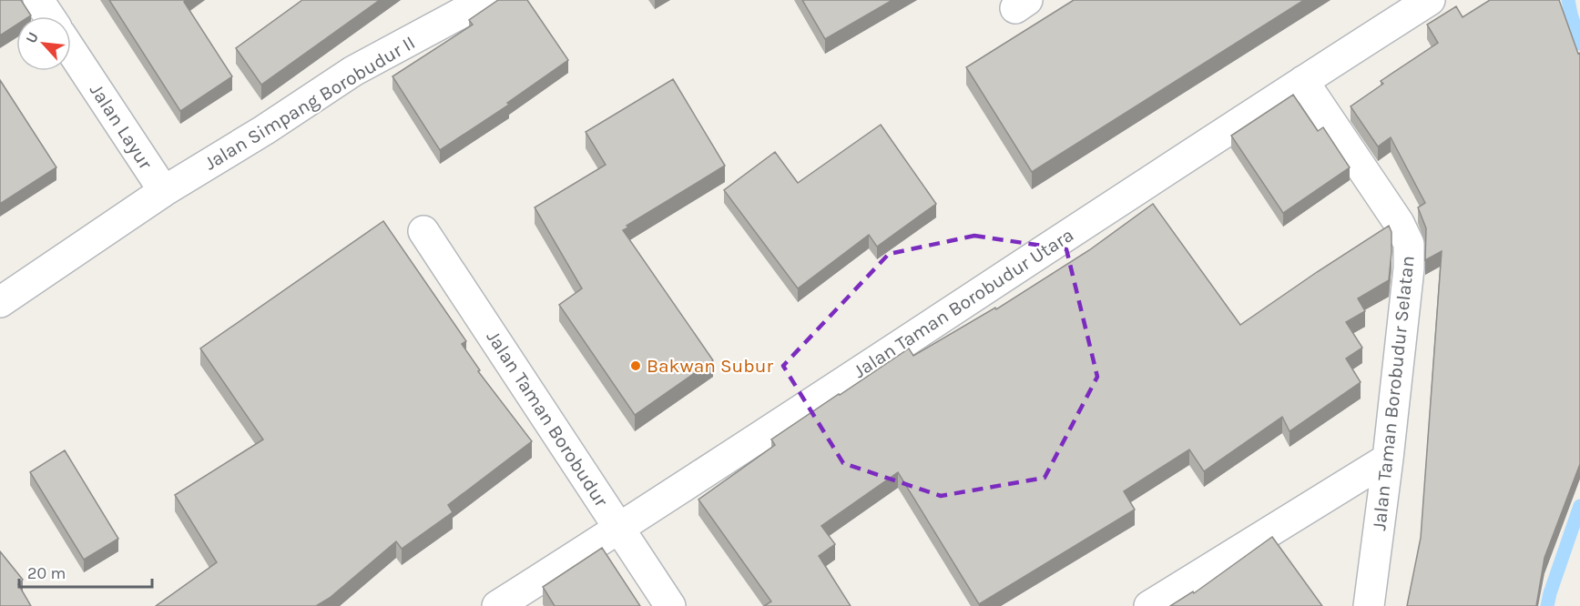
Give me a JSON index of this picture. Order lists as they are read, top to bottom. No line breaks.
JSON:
{"streets":{"street":["Jalan Simpang Borobudur II","Jalan Layur","Jalan Taman Borobudur Utara","Jalan Taman Borobudur Selatan","Jalan Taman Borobudur"]},"crossings":[["Jalan Simpang Borobudur II","Jalan Layur"],["Jalan Taman Borobudur Utara","Jalan Taman Borobudur Selatan"],["Jalan Taman Borobudur Utara","Jalan Taman Borobudur"]],"places":["Bakwan Subur"],"scale_bar":"20 m","north":"top left"}
